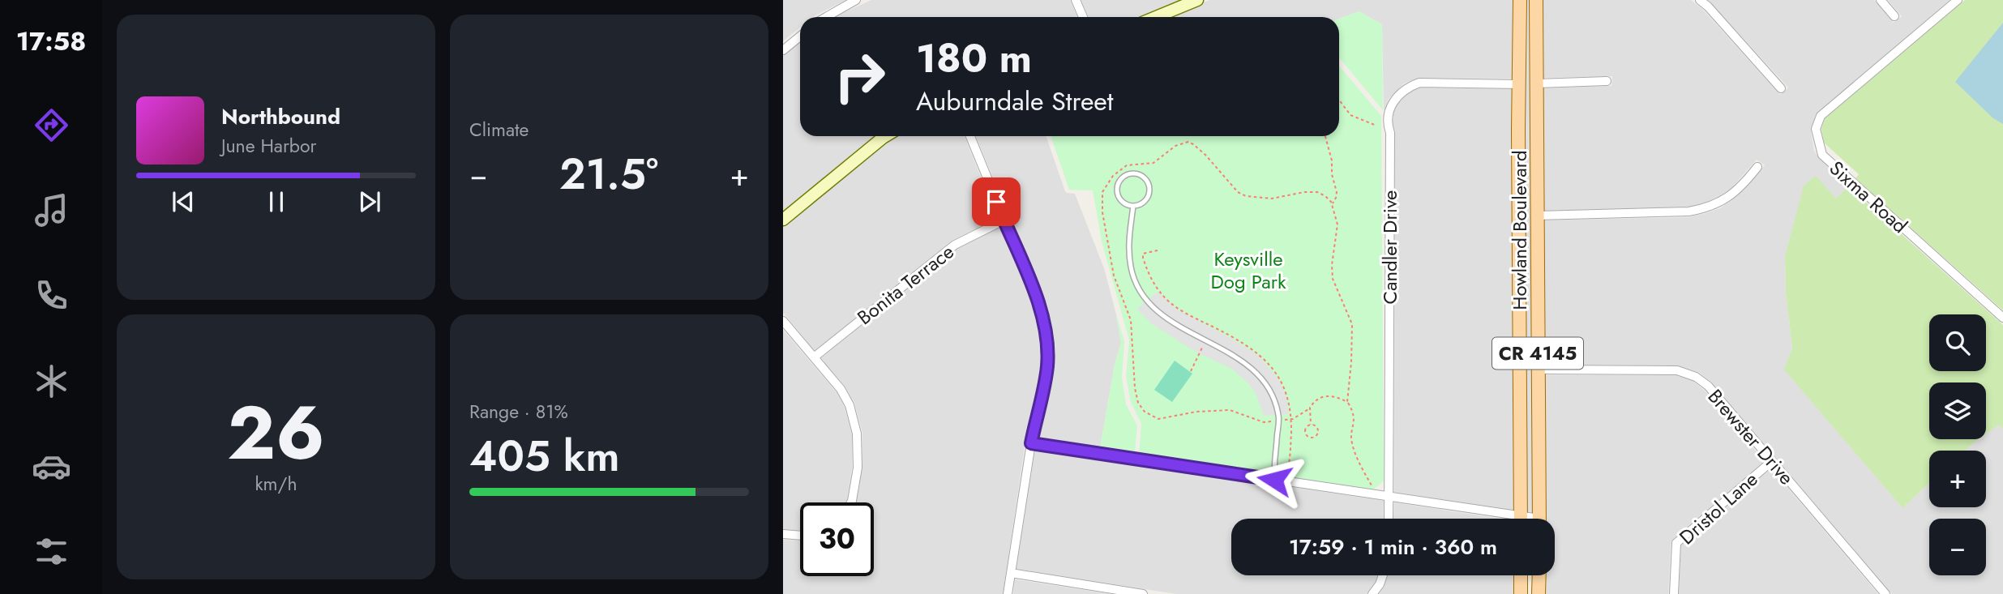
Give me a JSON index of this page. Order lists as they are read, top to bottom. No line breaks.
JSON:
{"streets":{"main road":["Howland Boulevard","CR 4145"],"street":["Sixma Road","Candler Drive","Bonita Terrace","Brewster Drive","Dristol Lane"]},"crossings":[["Howland Boulevard","Candler Drive"],["Howland Boulevard","Brewster Drive"],["Brewster Drive","Dristol Lane"]],"parks":["Keysville Dog Park"],"page":{"tabs":"17:58","tile":["Climate",["26","km/h"],["Range · 81%","405 km"]],"turn":["180 m","Auburndale Street"],"song":["Northbound","June Harbor"],"heat":["−","21.5°","+"],"map_buttons":["+","−"],"limit":"30","trip":"17:59 · 1 min · 360 m"}}
